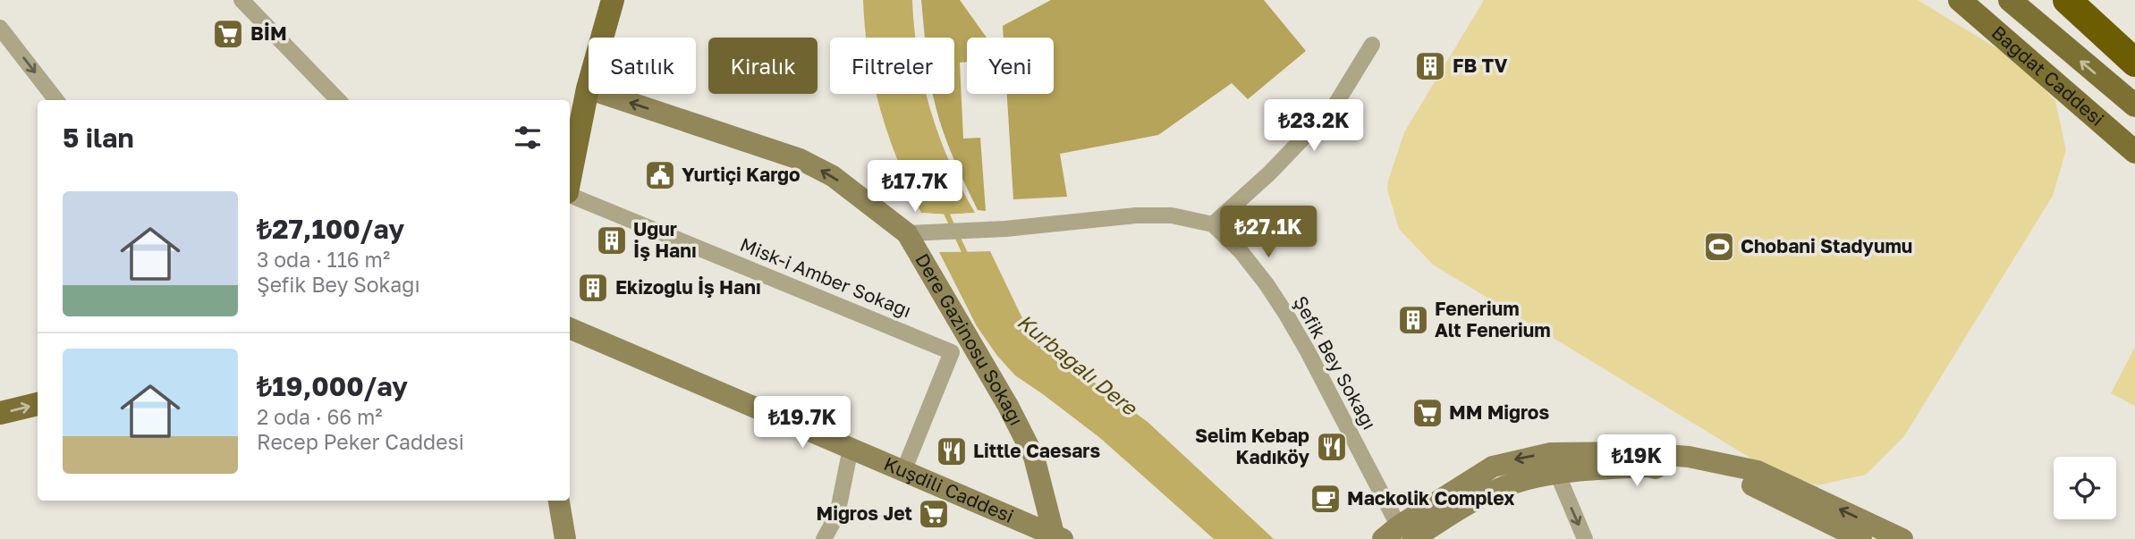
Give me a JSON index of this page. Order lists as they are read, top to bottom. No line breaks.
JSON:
{"streets":{"main road":["Bağdat Caddesi","Dere Gazinosu Sokağı","Kuşdili Caddesi"],"street":["Misk-i Amber Sokağı","Şefik Bey Sokağı"]},"crossings":[["Dere Gazinosu Sokağı","Kuşdili Caddesi"]],"one_way":["Dere Gazinosu Sokağı"],"water":["Kurbağalı Dere"],"places":{"supermarket":["BİM","MM Migros","Migros Jet"],"building":["FB TV","Uğur İş Hanı","Ekizoğlu İş Hanı","Fenerium Alt Fenerium"],"public building":["Yurtiçi Kargo"],"sports":["Chobani Stadyumu"],"restaurant":["Selim Kebap Kadıköy","Little Caesars"],"cafe":["Mackolik Complex"]},"page":{"chip":["Satılık","Kiralık","Filtreler","Yeni"],"price":["₺23.2K","₺17.7K","₺27.1K","₺19.7K","₺19K"],"heading":"5 ilan","list":[{"name":"₺27,100/ay","note":"3 oda · 116 m² · Şefik Bey Sokağı"},{"name":"₺19,000/ay","note":"2 oda · 66 m² · Recep Peker Caddesi"}]}}
